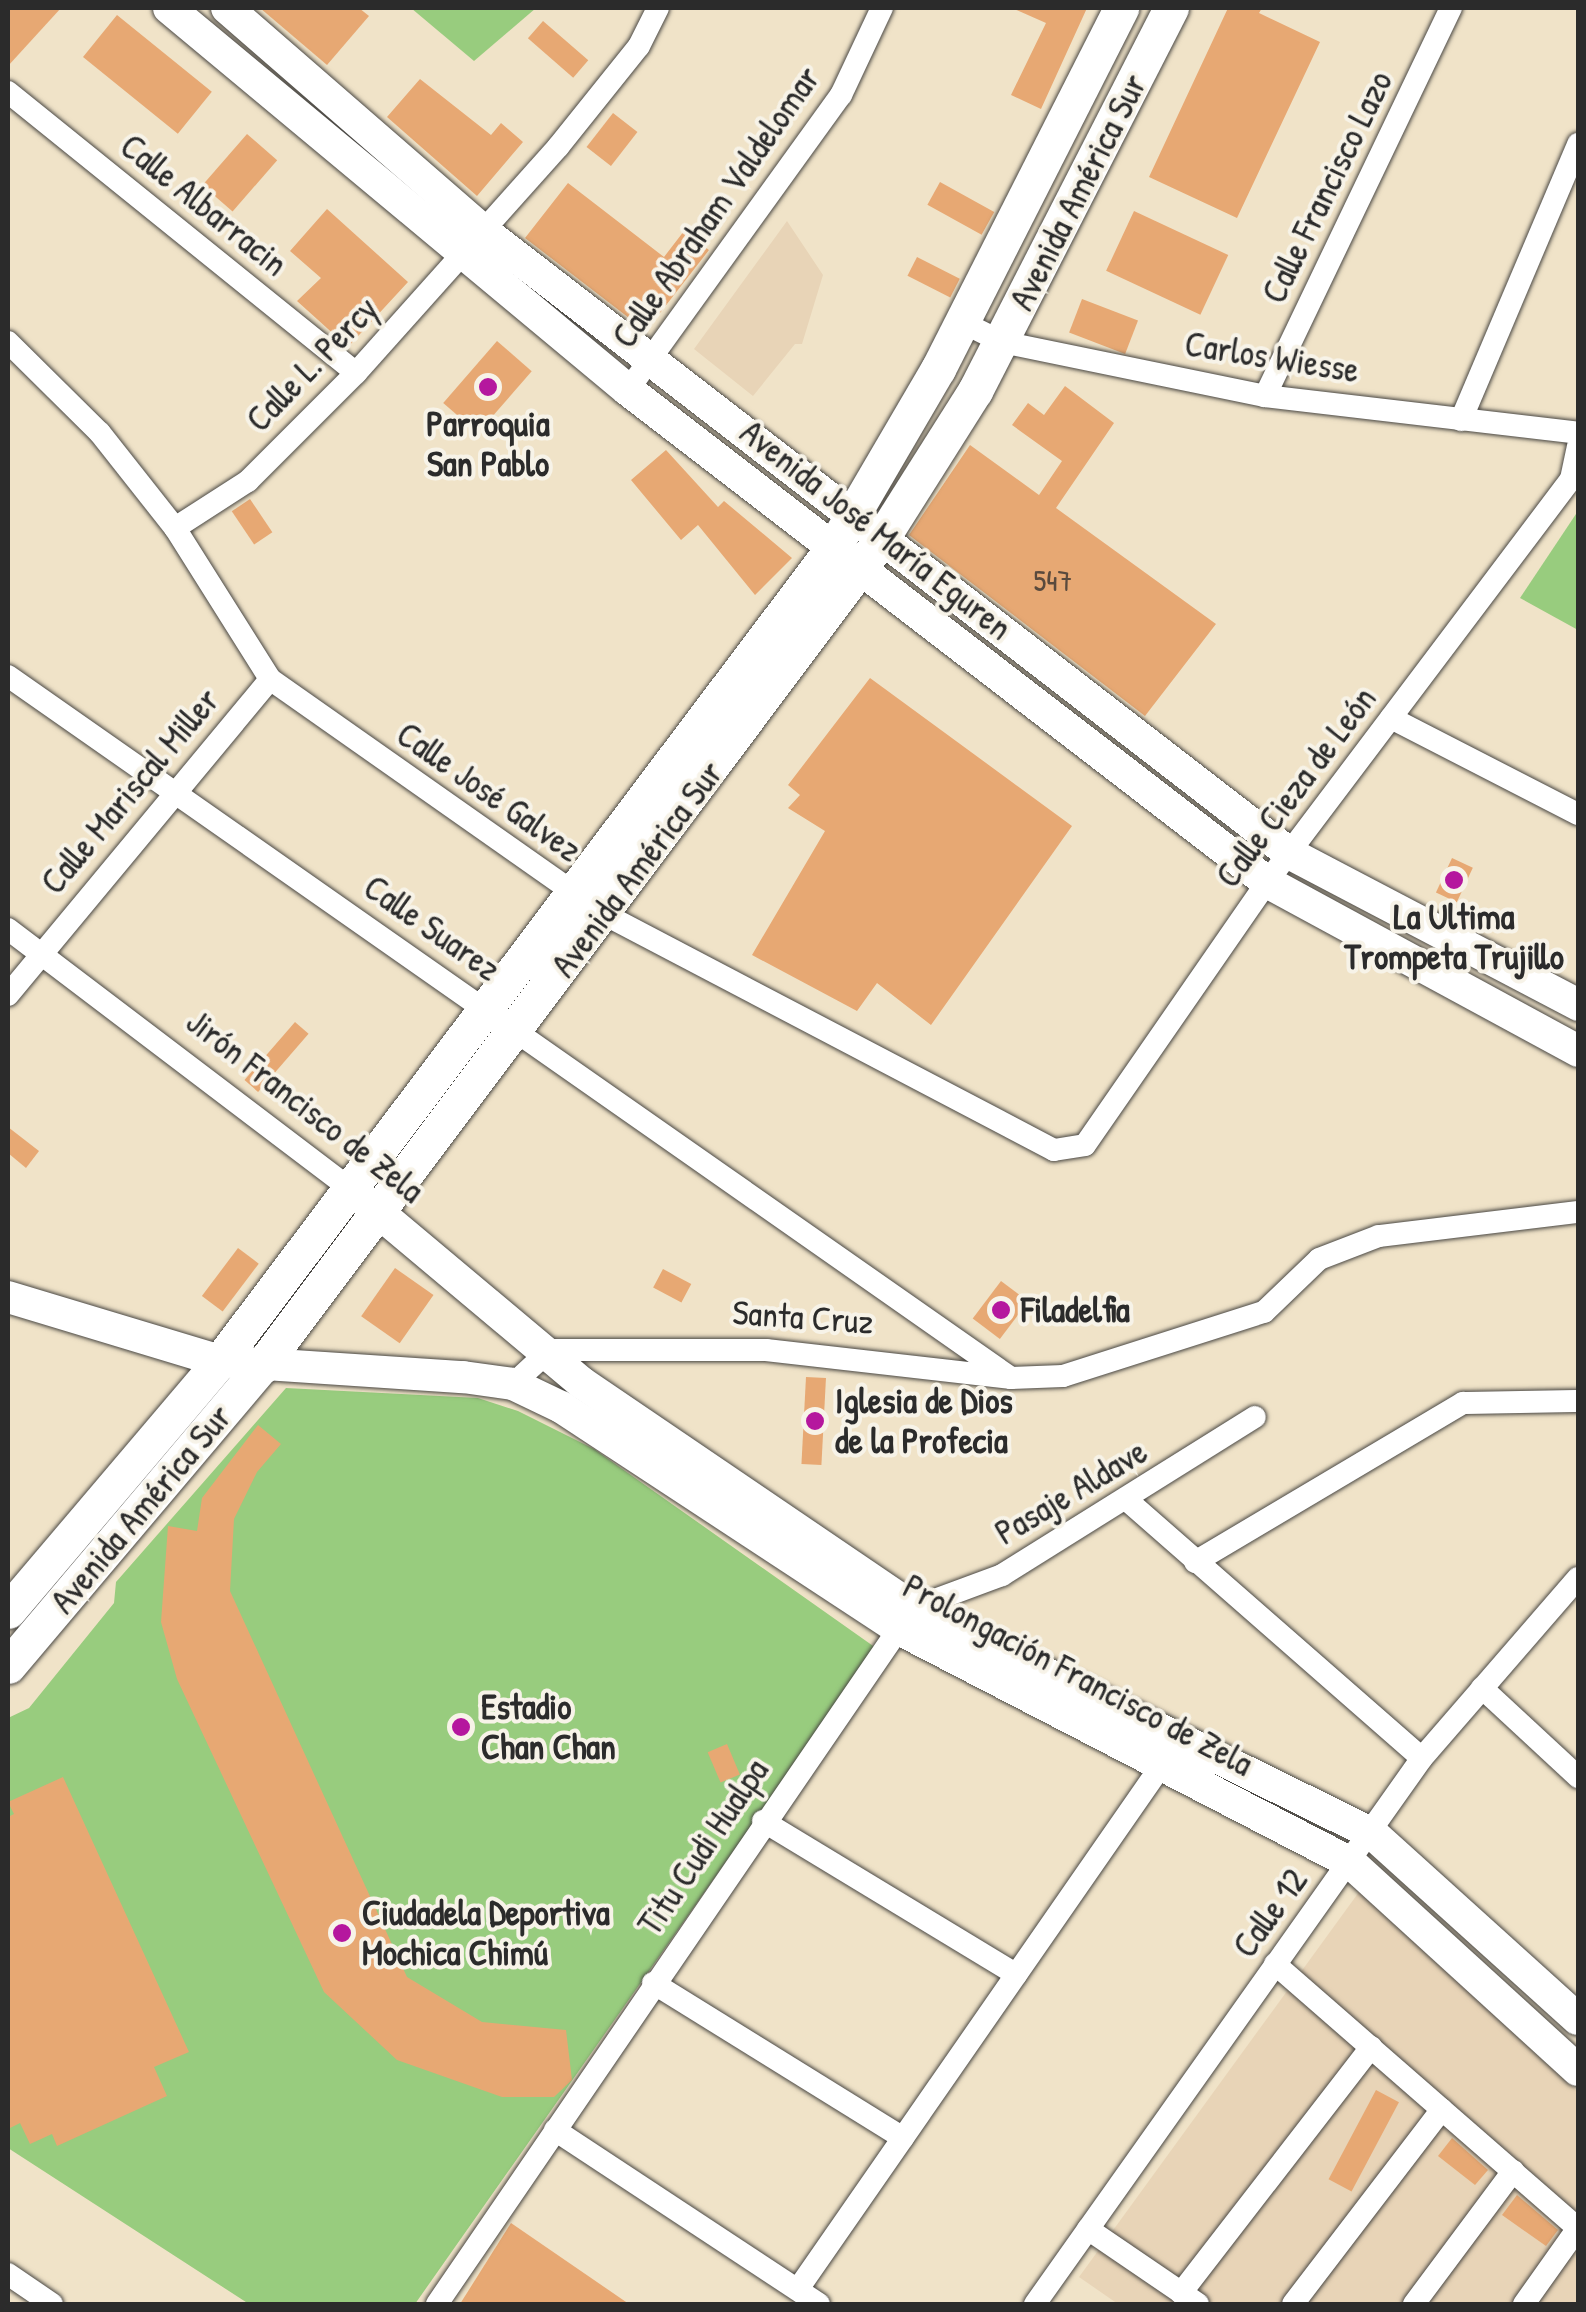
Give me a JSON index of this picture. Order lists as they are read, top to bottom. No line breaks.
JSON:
{"streets":{"main road":["Avenida América Sur","Avenida José María Eguren","Jirón Francisco de Zela","Prolongación Francisco de Zela"],"street":["Calle Francisco Lazo","Calle Albarracin","Calle Abraham Valdelomar","Carlos Wiesse","Calle L. Percy","Calle Cieza de León","Calle Mariscal Miller","Calle José Galvez","Calle Suarez","Santa Cruz","Pasaje Aldave","Titu Cudi Hualpa","Calle 12"]},"crossings":[["Calle Francisco Lazo","Carlos Wiesse"],["Avenida América Sur","Carlos Wiesse"],["Avenida América Sur","Avenida José María Eguren"],["Avenida América Sur","Calle José Galvez"],["Avenida América Sur","Calle Suarez"],["Avenida América Sur","Jirón Francisco de Zela"],["Calle Albarracin","Calle L. Percy"],["Calle Abraham Valdelomar","Avenida José María Eguren"],["Calle L. Percy","Avenida José María Eguren"],["Calle L. Percy","Calle José Galvez"],["Avenida José María Eguren","Calle Cieza de León"],["Calle Cieza de León","Calle José Galvez"],["Calle Mariscal Miller","Calle José Galvez"],["Calle Mariscal Miller","Calle Suarez"],["Calle Mariscal Miller","Jirón Francisco de Zela"],["Calle Suarez","Santa Cruz"],["Jirón Francisco de Zela","Santa Cruz"],["Jirón Francisco de Zela","Prolongación Francisco de Zela"],["Santa Cruz","Prolongación Francisco de Zela"],["Pasaje Aldave","Prolongación Francisco de Zela"],["Pasaje Aldave","Titu Cudi Hualpa"],["Prolongación Francisco de Zela","Titu Cudi Hualpa"],["Prolongación Francisco de Zela","Calle 12"]],"places":["Parroquia San Pablo","La Ultima Trompeta Trujillo","Filadelfia","Iglesia de Dios de la Profecia","Estadio Chan Chan","Ciudadela Deportiva Mochica Chimú"],"house_numbers":["547"]}
